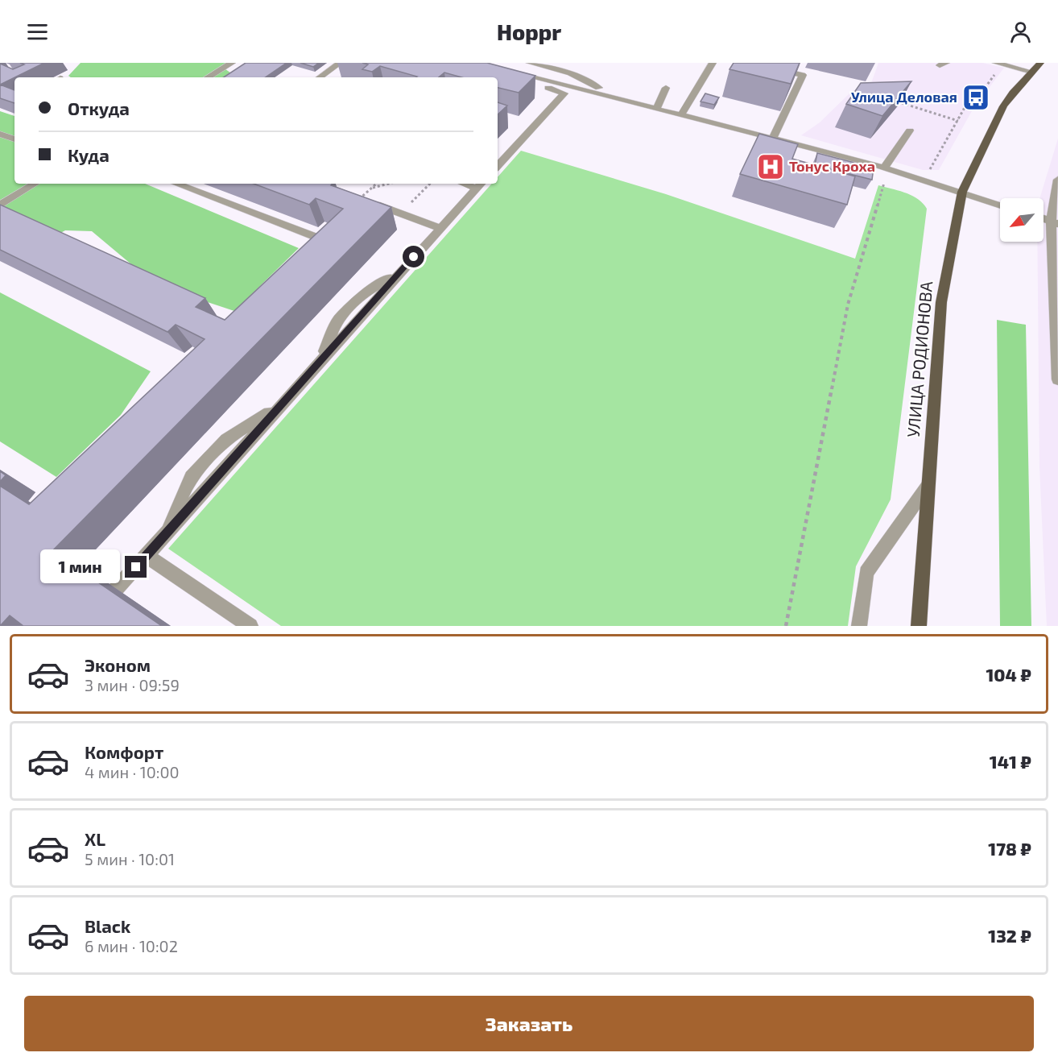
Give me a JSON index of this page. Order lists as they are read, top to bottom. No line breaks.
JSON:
{"streets":{"main road":["УЛИЦА РОДИОНОВА"]},"places":{"bus stop":["Улица Деловая"],"hospital":["Тонус Кроха"]},"north":"bottom left","page":{"header":"Hoppr","banner":["Откуда","Куда"],"bubble":"1 мин","list":[{"name":"Эконом","note":"3 мин · 09:59","value":"104 ₽"},{"name":"Комфорт","note":"4 мин · 10:00","value":"141 ₽"},{"name":"XL","note":"5 мин · 10:01","value":"178 ₽"},{"name":"Black","note":"6 мин · 10:02","value":"132 ₽"}],"buttons":"Заказать"}}
